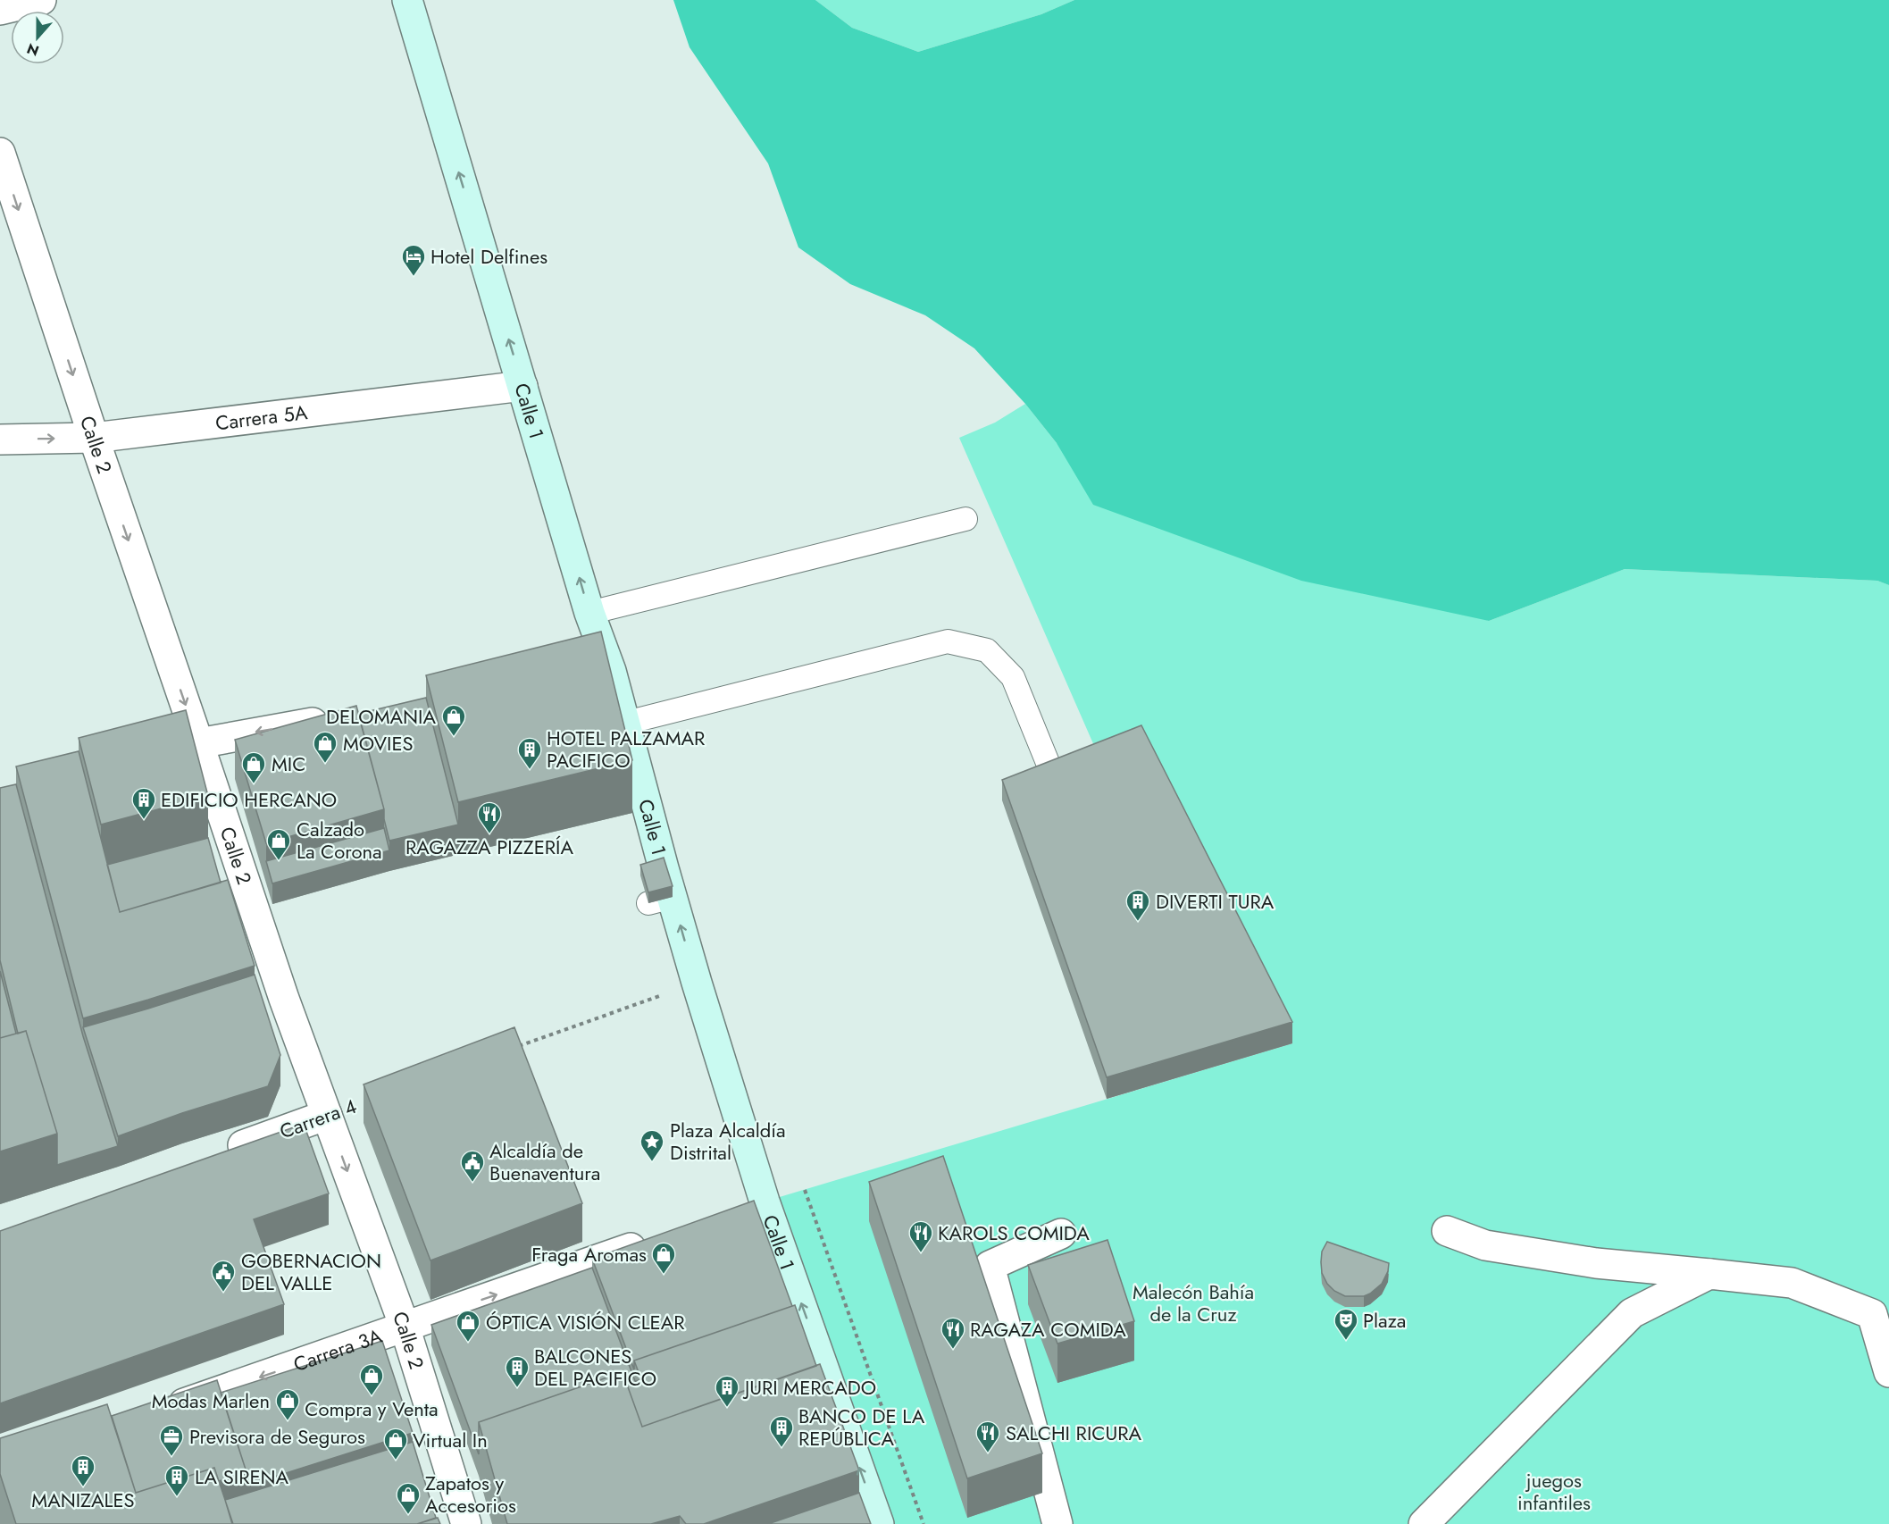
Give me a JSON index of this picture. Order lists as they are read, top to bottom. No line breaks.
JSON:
{"streets":{"main road":["Calle 1"],"street":["Carrera 5A","Calle 2","Carrera 4","Carrera 3A"]},"crossings":[["Calle 1","Carrera 5A"],["Carrera 5A","Calle 2"],["Calle 2","Carrera 4"],["Calle 2","Carrera 3A"]],"one_way":["Calle 1","Calle 2"],"parks":["Malecón Bahía de la Cruz","juegos infantiles"],"places":{"hotel":["Hotel Delfines"],"shop":["DELOMANIA","MOVIES","MIC","Calzado La Corona","Fraga Aromas","ÓPTICA VISIÓN CLEAR","Compra y Venta","Modas Marlen","Virtual In","Zapatos y Accesorios"],"building":["HOTEL PALZAMAR PACIFICO","EDIFICIO HERCANO","DIVERTI TURA","BALCONES DEL PACIFICO","JURI MERCADO","BANCO DE LA REPÚBLICA","MANIZALES","LA SIRENA"],"restaurant":["RAGAZZA PIZZERÍA","KAROLS COMIDA","RAGAZA COMIDA","SALCHI RICURA"],"place":["Plaza Alcaldía Distrital"],"public building":["Alcaldía de Buenaventura","GOBERNACION DEL VALLE"],"theatre":["Plaza"],"office":["Previsora de Seguros"]},"north":"bottom"}
